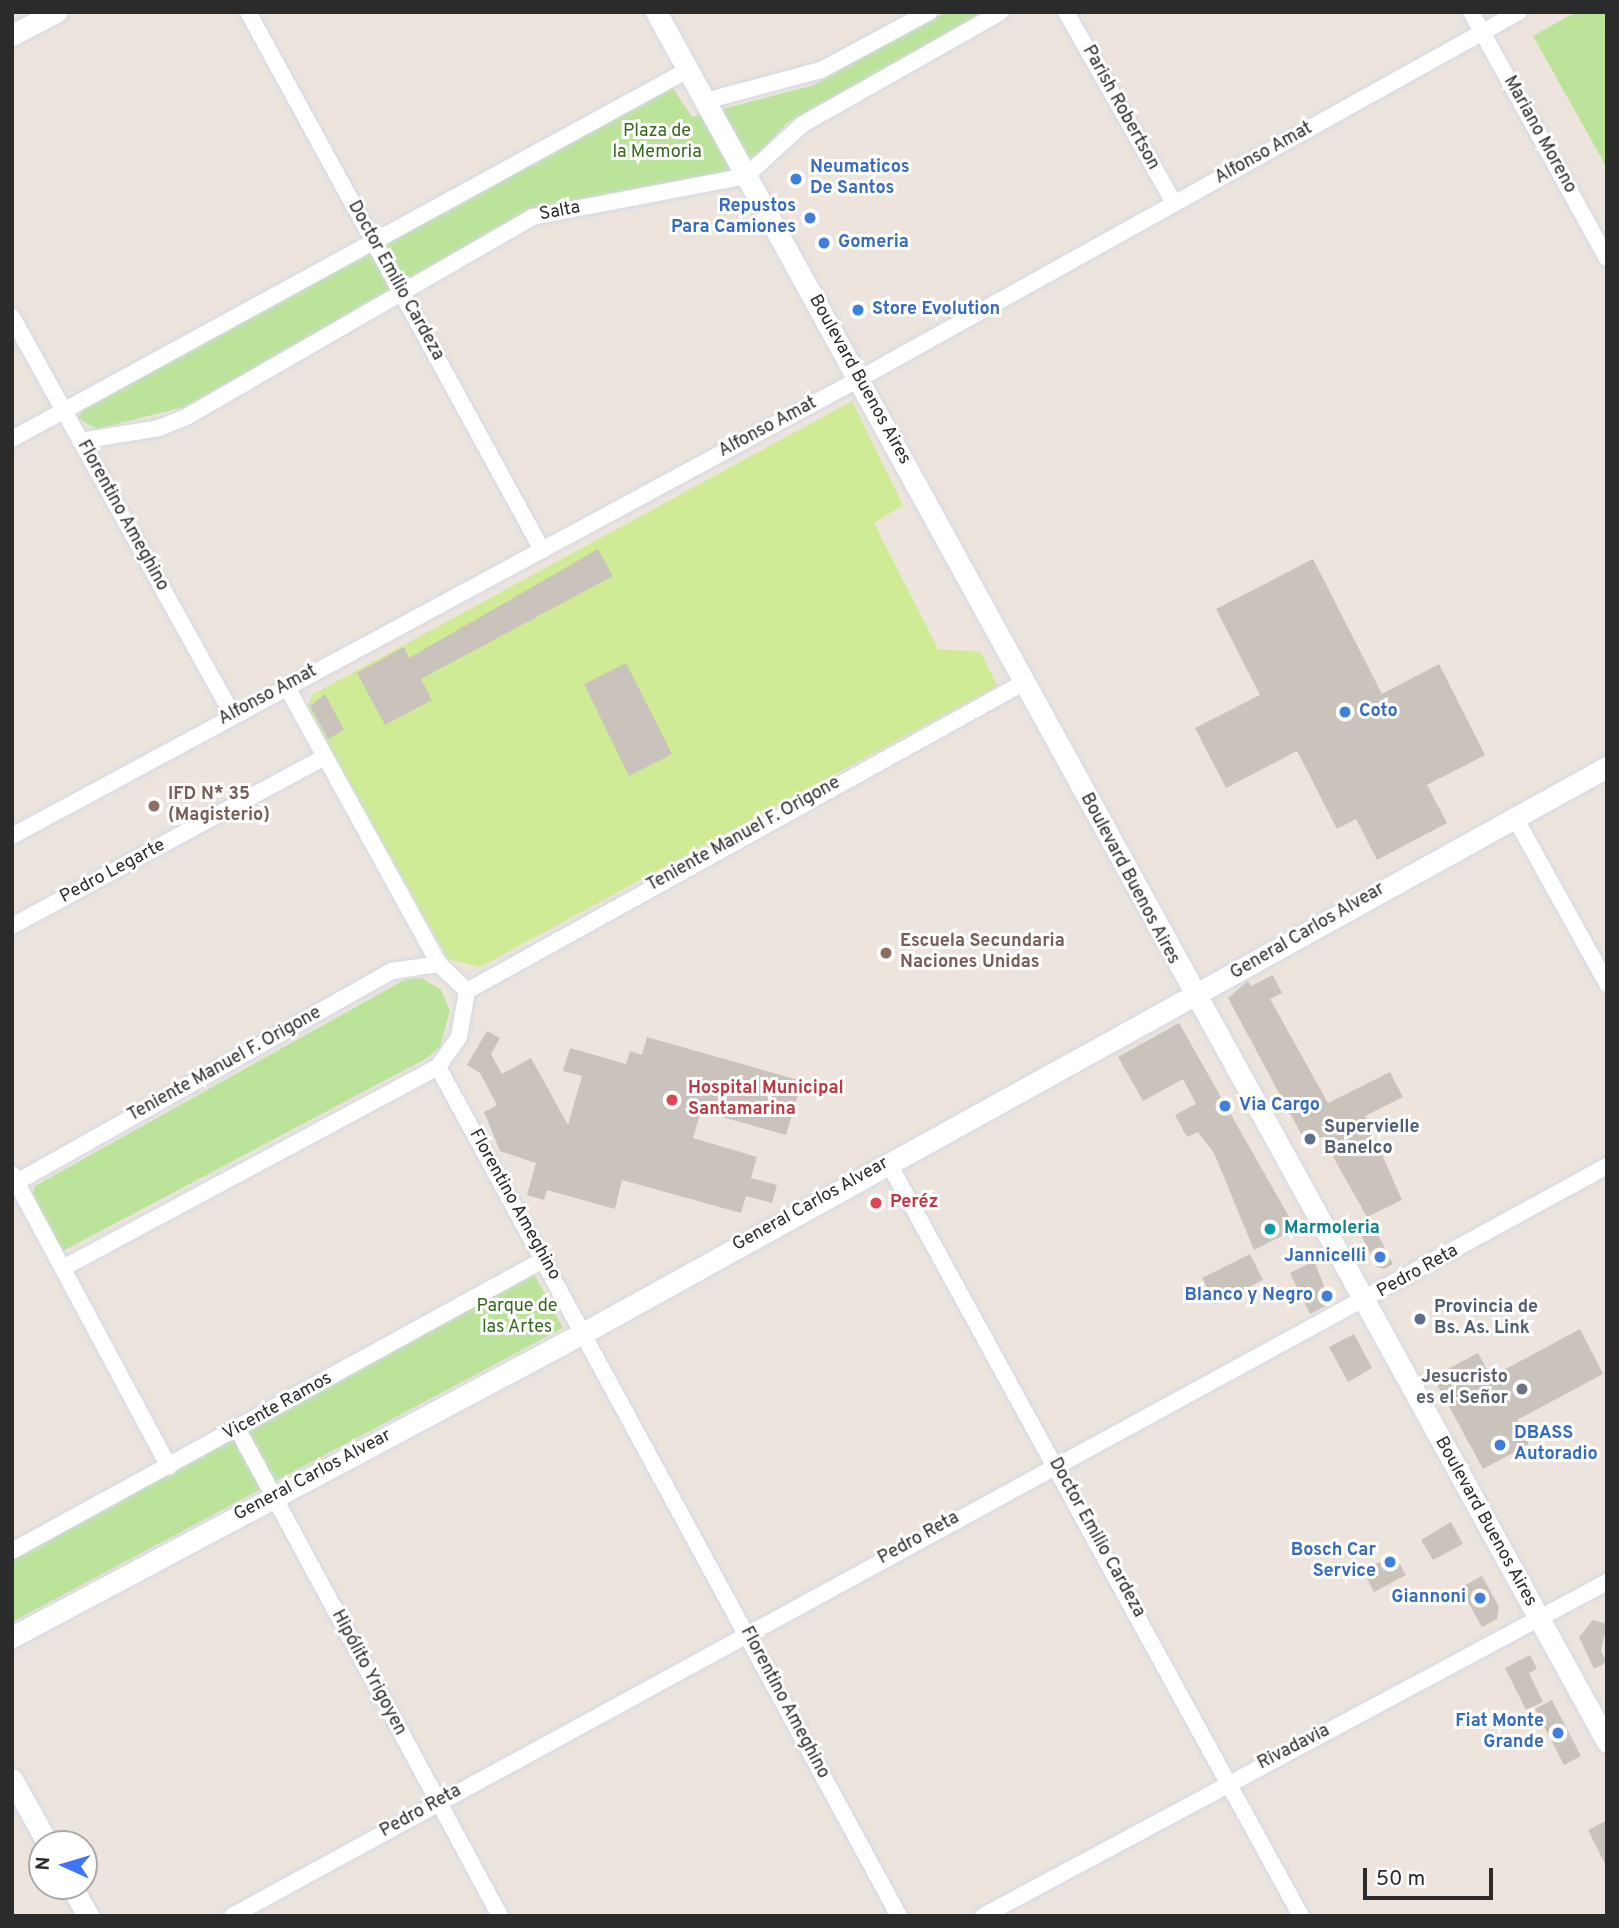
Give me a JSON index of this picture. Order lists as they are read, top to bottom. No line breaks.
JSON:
{"streets":{"main road":["Boulevard Buenos Aires","General Carlos Alvear"],"street":["Parish Robertson","Mariano Moreno","Alfonso Amat","Salta","Doctor Emilio Cardeza","Florentino Ameghino","Teniente Manuel F. Origone","Pedro Legarte","Pedro Reta","Vicente Ramos","Hipólito Yrigoyen","Rivadavia"]},"crossings":[["Parish Robertson","Alfonso Amat"],["Mariano Moreno","Alfonso Amat"],["Alfonso Amat","Doctor Emilio Cardeza"],["Alfonso Amat","Boulevard Buenos Aires"],["Alfonso Amat","Florentino Ameghino"],["Salta","Doctor Emilio Cardeza"],["Salta","Boulevard Buenos Aires"],["Salta","Florentino Ameghino"],["Doctor Emilio Cardeza","General Carlos Alvear"],["Doctor Emilio Cardeza","Pedro Reta"],["Doctor Emilio Cardeza","Rivadavia"],["Boulevard Buenos Aires","Teniente Manuel F. Origone"],["Boulevard Buenos Aires","General Carlos Alvear"],["Boulevard Buenos Aires","Pedro Reta"],["Boulevard Buenos Aires","Rivadavia"],["Florentino Ameghino","General Carlos Alvear"],["Florentino Ameghino","Pedro Reta"],["Florentino Ameghino","Vicente Ramos"],["General Carlos Alvear","Hipólito Yrigoyen"],["Pedro Reta","Hipólito Yrigoyen"],["Vicente Ramos","Hipólito Yrigoyen"]],"parks":["Plaza de la Memoria","Parque de las Artes"],"places":["Neumaticos De Santos","Repustos Para Camiones","Gomeria","Store Evolution","Coto","IFD N* 35 (Magisterio)","Escuela Secundaria Naciones Unidas","Hospital Municipal Santamarina","Via Cargo","Supervielle Banelco","Peréz","Marmoleria","Jannicelli","Blanco y Negro","Provincia de Bs. As. Link","Jesucristo es el Señor","DBASS Autoradio","Bosch Car Service","Giannoni","Fiat Monte Grande"],"scale_bar":"50 m","north":"left"}
